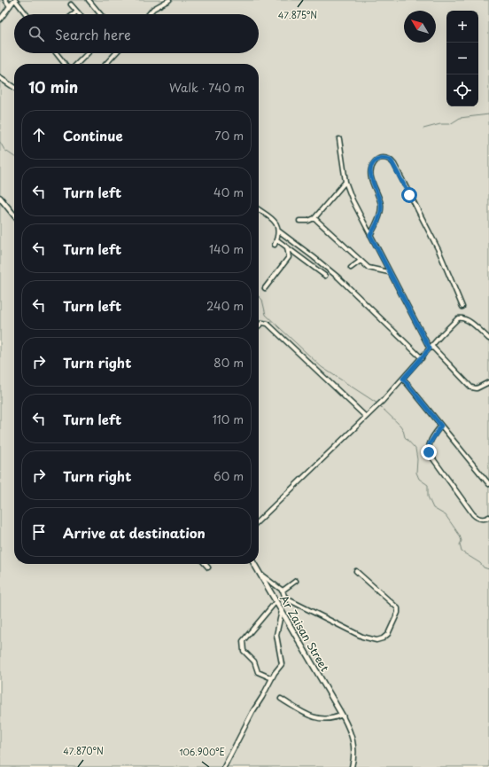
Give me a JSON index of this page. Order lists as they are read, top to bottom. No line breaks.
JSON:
{"streets":{"street":["Ar Zaisan Street"]},"north":"top left","page":{"map_buttons":["+","−"],"search":"Search here","heading":["10 min","Walk · 740 m"],"list":[["Continue","70 m"],["Turn left","40 m"],["Turn left","140 m"],["Turn left","240 m"],["Turn right","80 m"],["Turn left","110 m"],["Turn right","60 m"],"Arrive at destination"]},"coordinates":["47.875°N","47.870°N","106.900°E"]}
